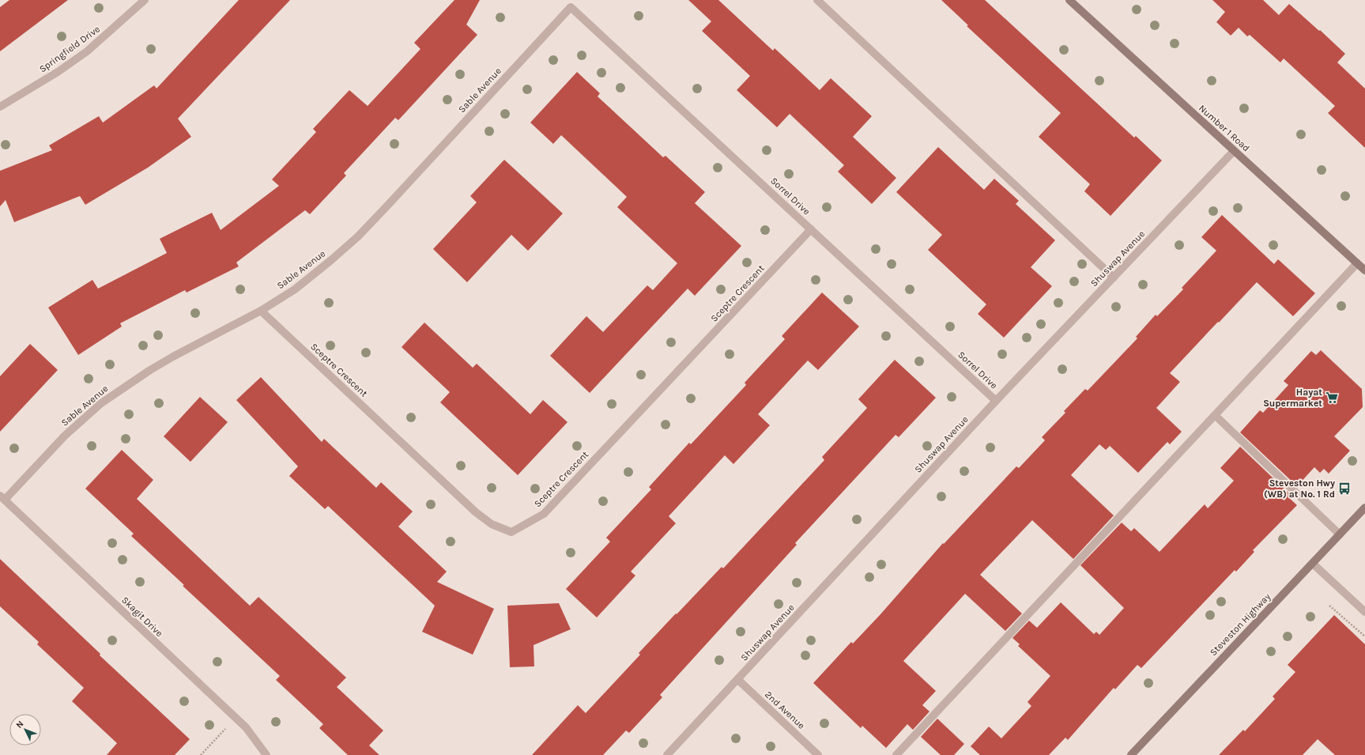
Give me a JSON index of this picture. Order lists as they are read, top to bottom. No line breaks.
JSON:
{"streets":{"main road":["Number 1 Road","Steveston Highway"],"street":["Springfield Drive","Sable Avenue","Sorrel Drive","Shuswap Avenue","Sceptre Crescent","Skagit Drive","2nd Avenue"]},"crossings":[["Sable Avenue","Sorrel Drive"],["Sable Avenue","Sceptre Crescent"],["Sable Avenue","Skagit Drive"],["Number 1 Road","Shuswap Avenue"],["Sorrel Drive","Shuswap Avenue"],["Sorrel Drive","Sceptre Crescent"],["Shuswap Avenue","2nd Avenue"]],"places":{"supermarket":["Hayat Supermarket"],"bus stop":["Steveston Hwy (WB) at No. 1 Rd"]},"north":"top left"}
